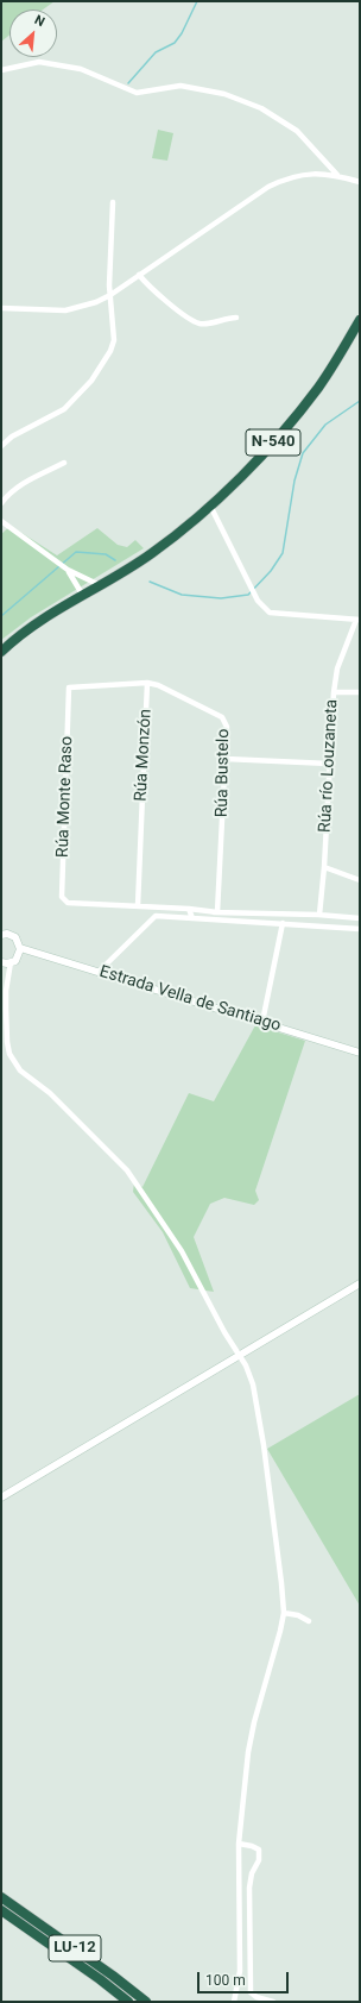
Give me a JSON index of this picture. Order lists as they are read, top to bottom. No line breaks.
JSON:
{"streets":{"highway":["N-540","LU-12"],"street":["Rúa Monzón","Rúa río Louzaneta","Rúa Bustelo","Rúa Monte Raso","Estrada Vella de Santiago"]},"crossings":[["Rúa Monzón","Rúa Bustelo"],["Rúa Monzón","Rúa Monte Raso"]],"scale_bar":"100 m","north":"top right"}
